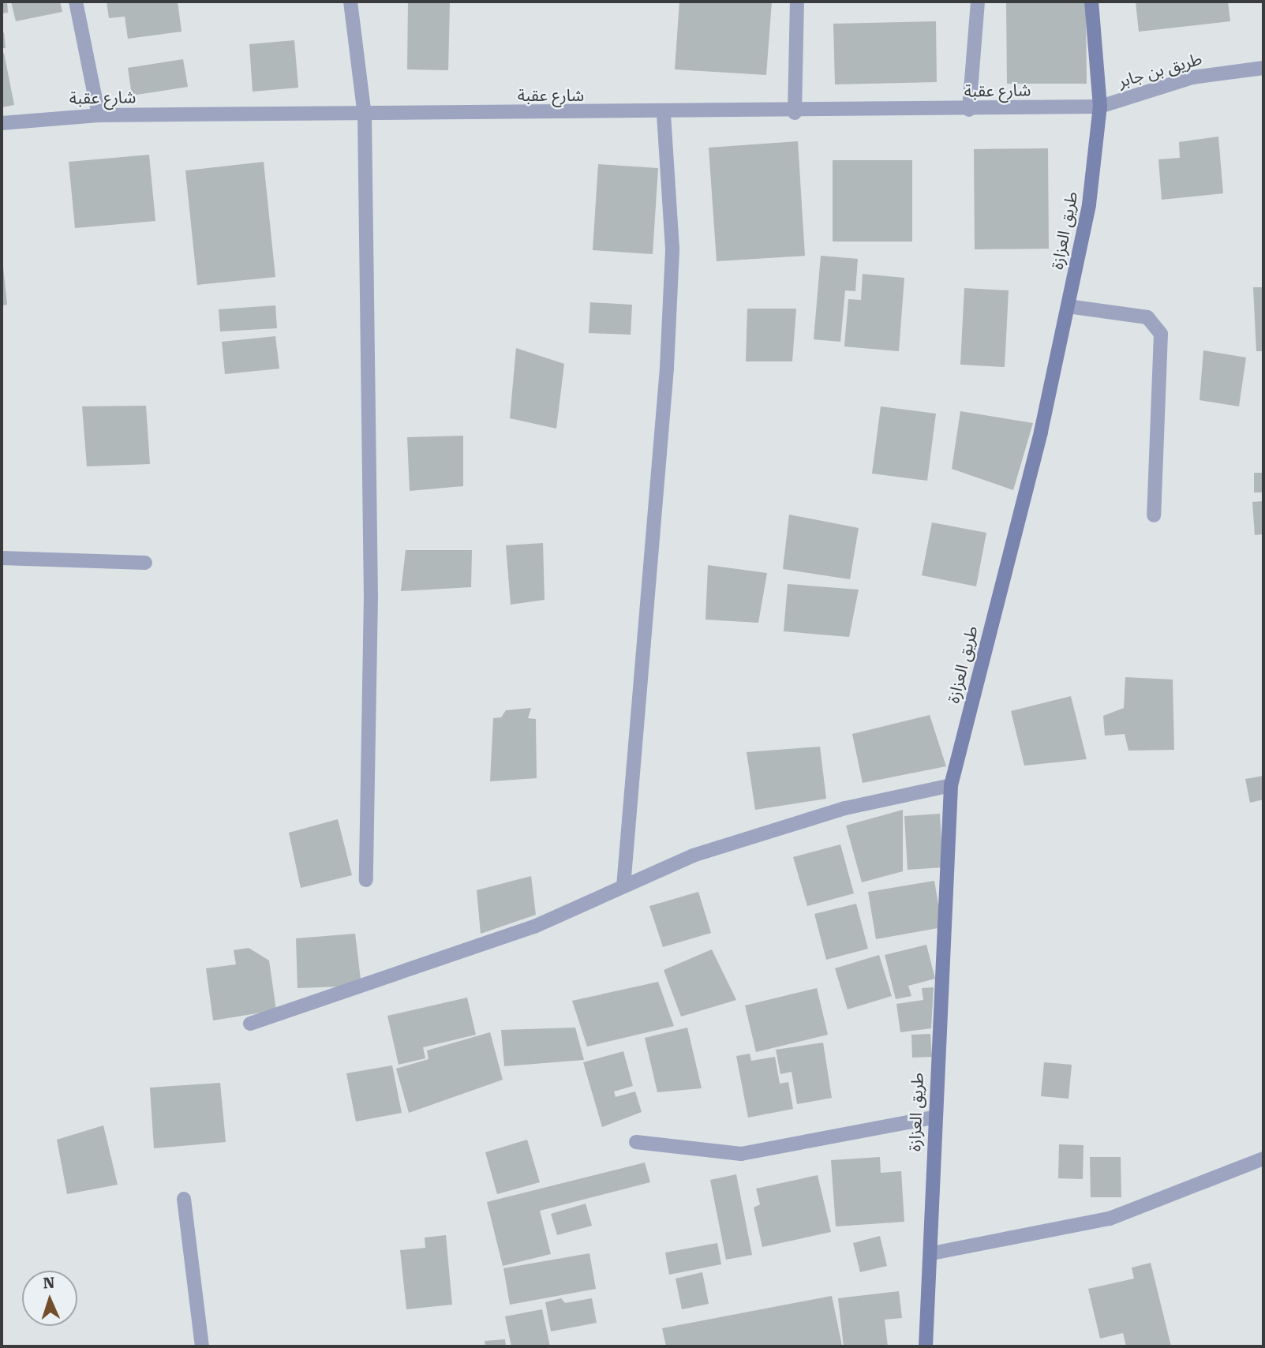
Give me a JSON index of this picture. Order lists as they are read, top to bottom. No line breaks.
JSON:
{"streets":{"street":["طريق بن جابر","شارع عقبة","طريق العزازة"]},"crossings":[["طريق بن جابر","شارع عقبة"],["طريق بن جابر","طريق العزازة"],["شارع عقبة","طريق العزازة"]],"north":"top"}
